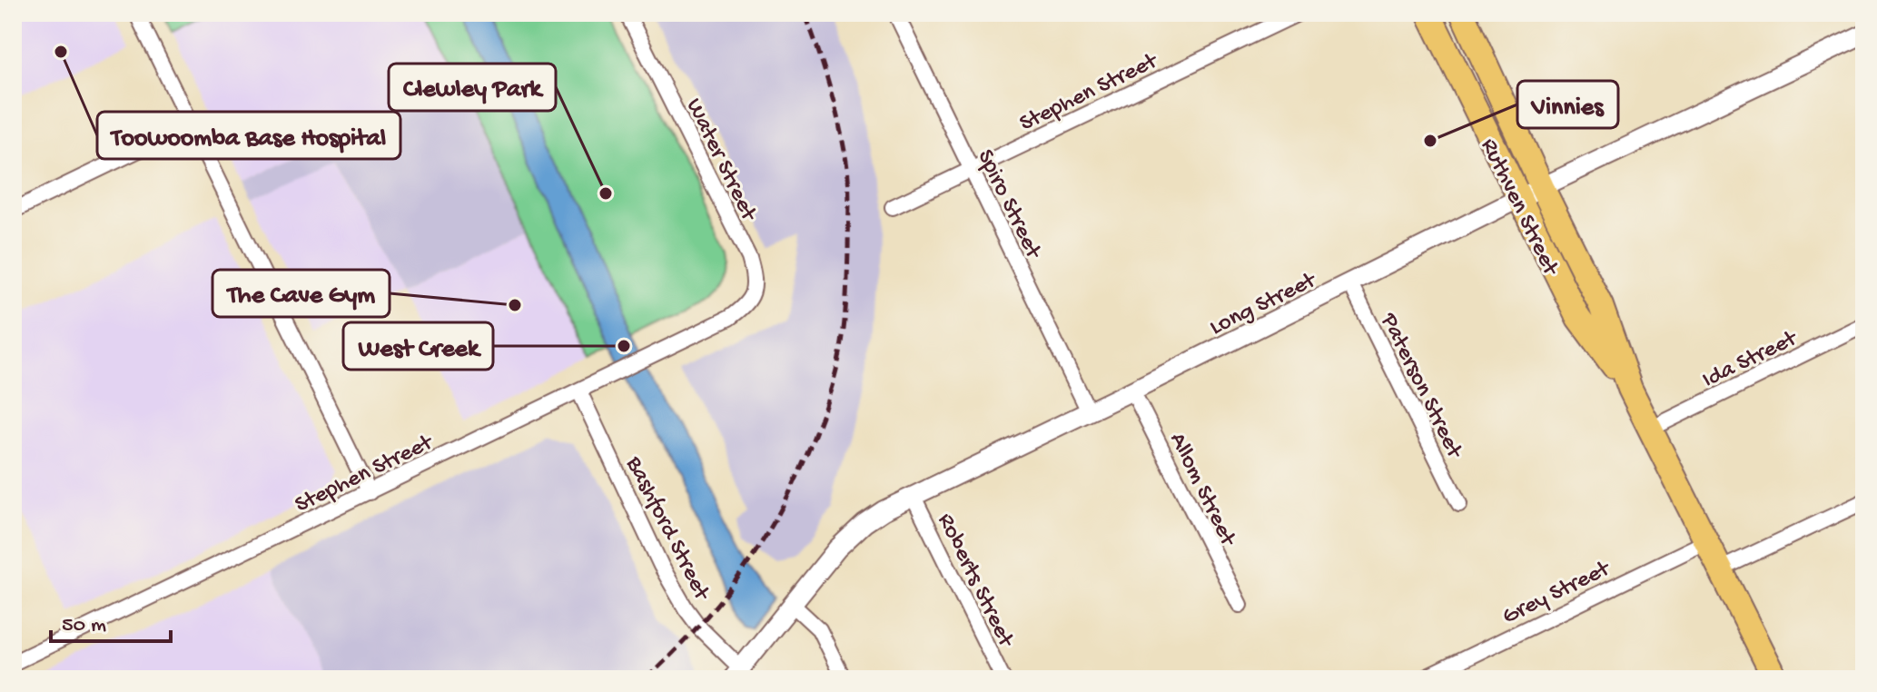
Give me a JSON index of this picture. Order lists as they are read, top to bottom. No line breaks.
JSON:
{"streets":{"highway":["Ruthven Street"],"street":["Stephen Street","Water Street","Spiro Street","Long Street","Ida Street","Paterson Street","Allom Street","Bashford Street","Roberts Street","Grey Street"]},"crossings":[["Stephen Street","Water Street"],["Stephen Street","Spiro Street"],["Stephen Street","Bashford Street"],["Spiro Street","Long Street"],["Ruthven Street","Long Street"],["Ruthven Street","Ida Street"],["Ruthven Street","Grey Street"],["Long Street","Paterson Street"],["Long Street","Allom Street"],["Long Street","Bashford Street"],["Long Street","Roberts Street"]],"places":["Toowoomba Base Hospital","Vinnies","Clewley Park","The Cave Gym","West Creek"],"scale_bar":"50 m"}
